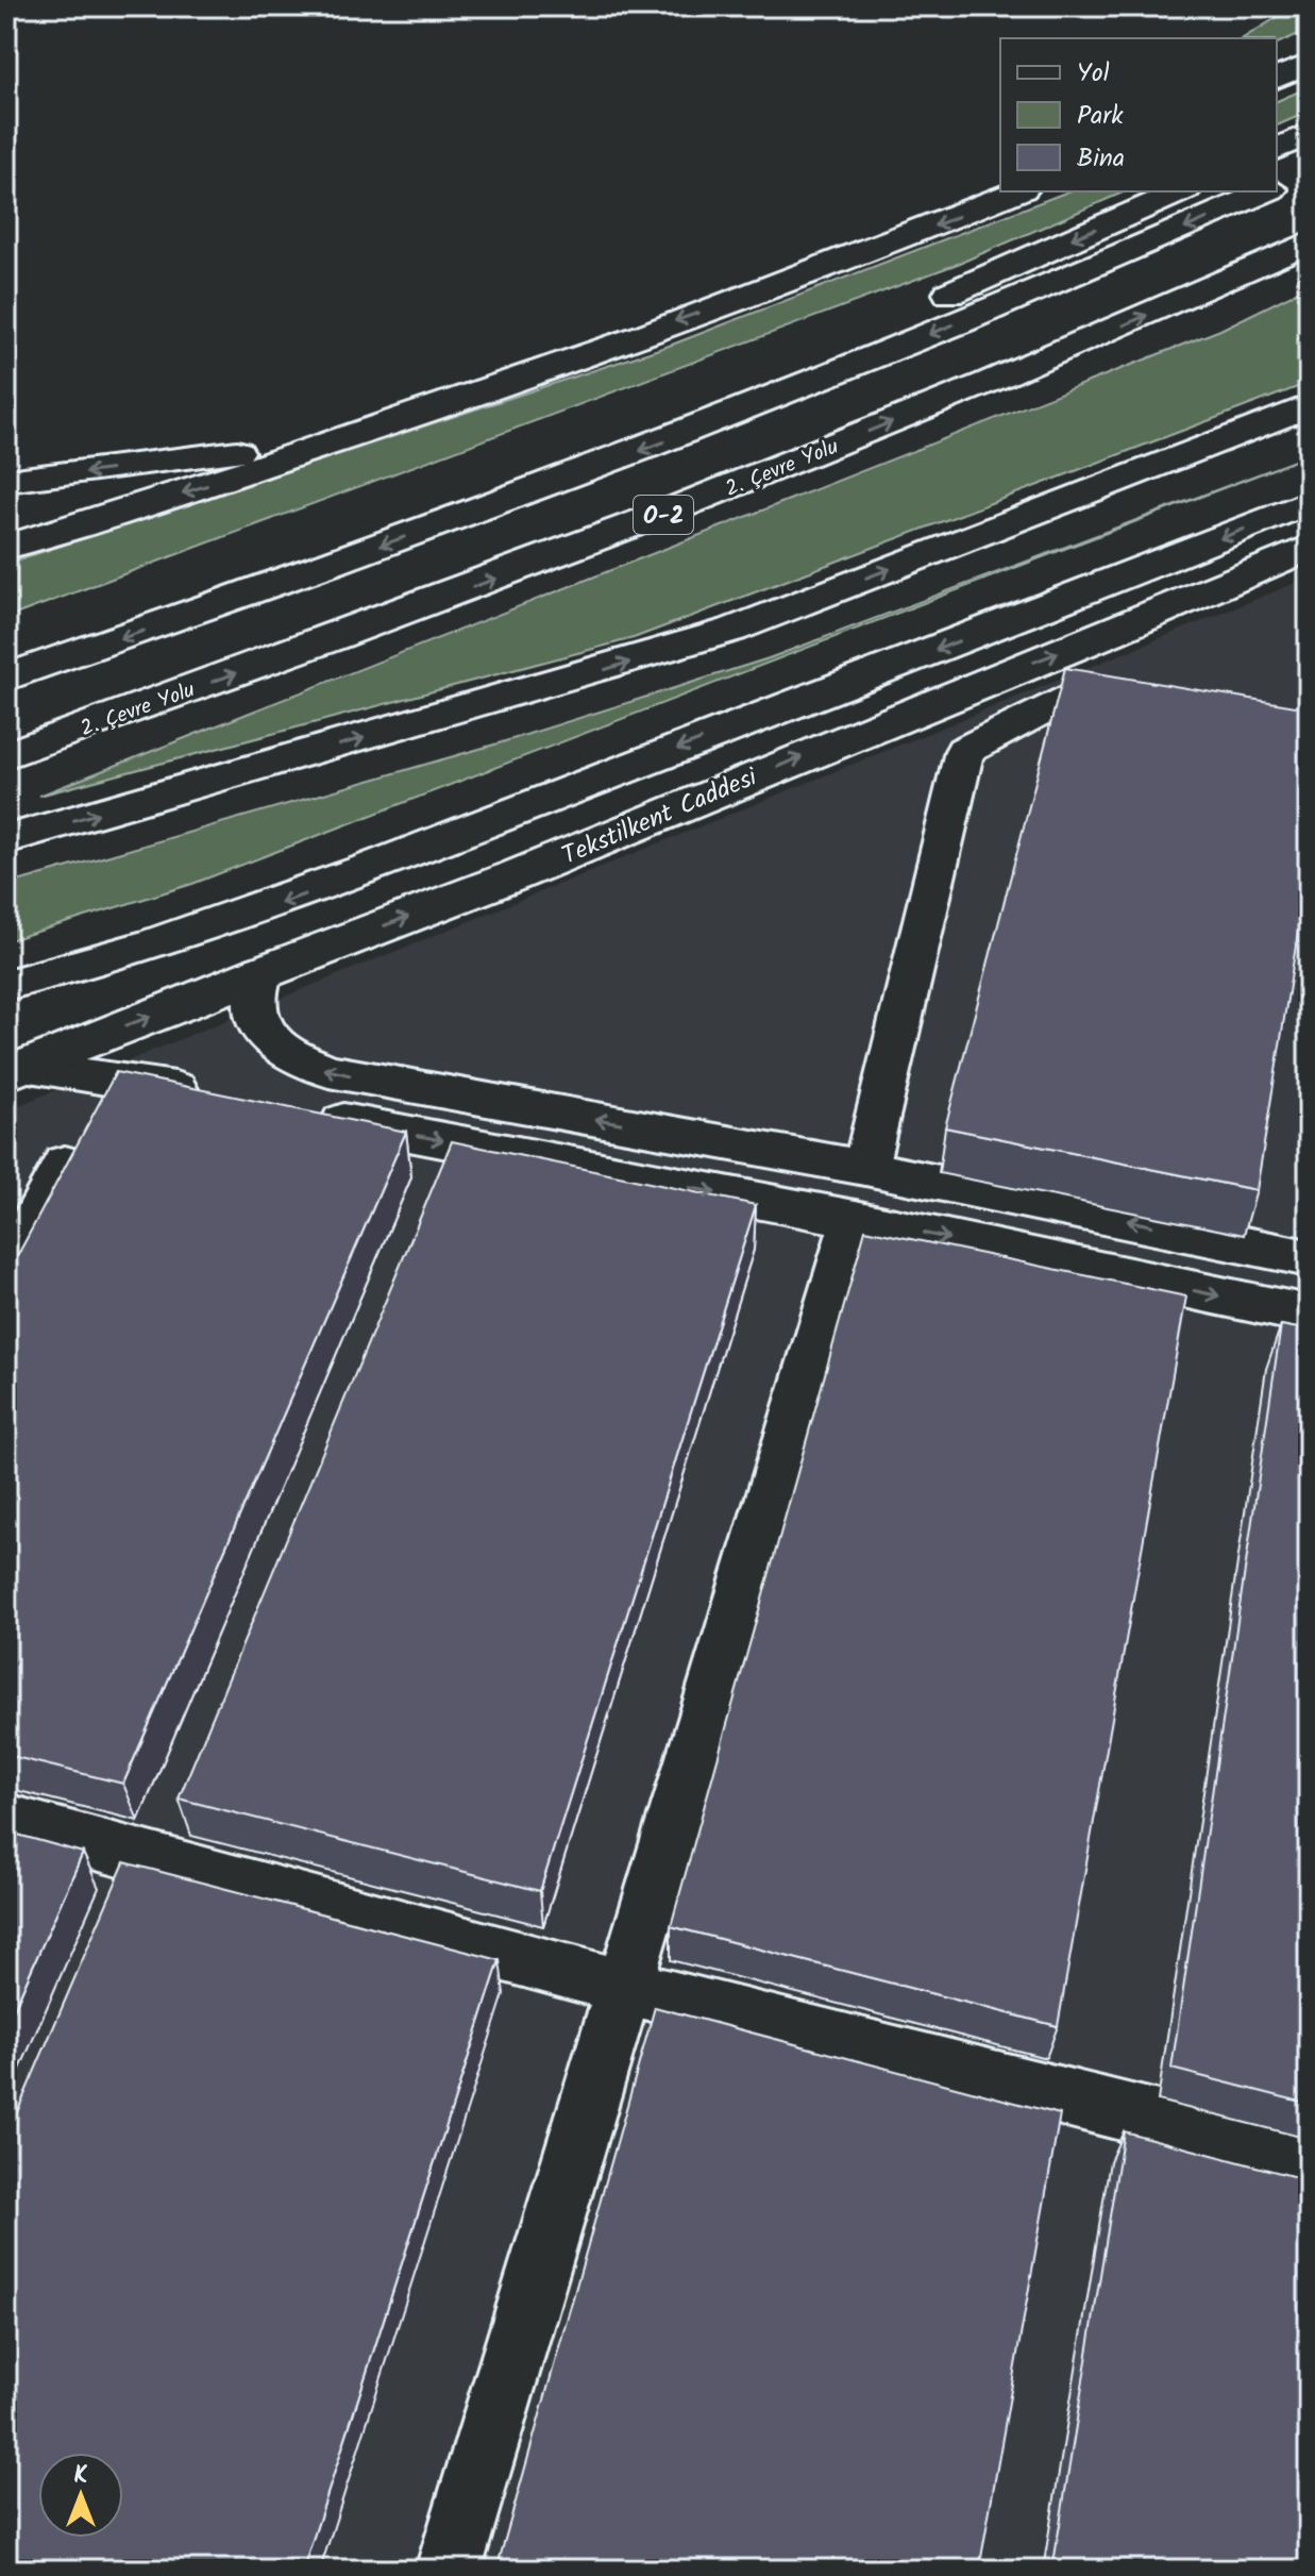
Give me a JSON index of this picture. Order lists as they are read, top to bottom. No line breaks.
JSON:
{"streets":{"main road":["2. Çevre Yolu","O-2","Tekstilkent Caddesi"]},"legend":["Yol","Park","Bina"],"north":"top"}
